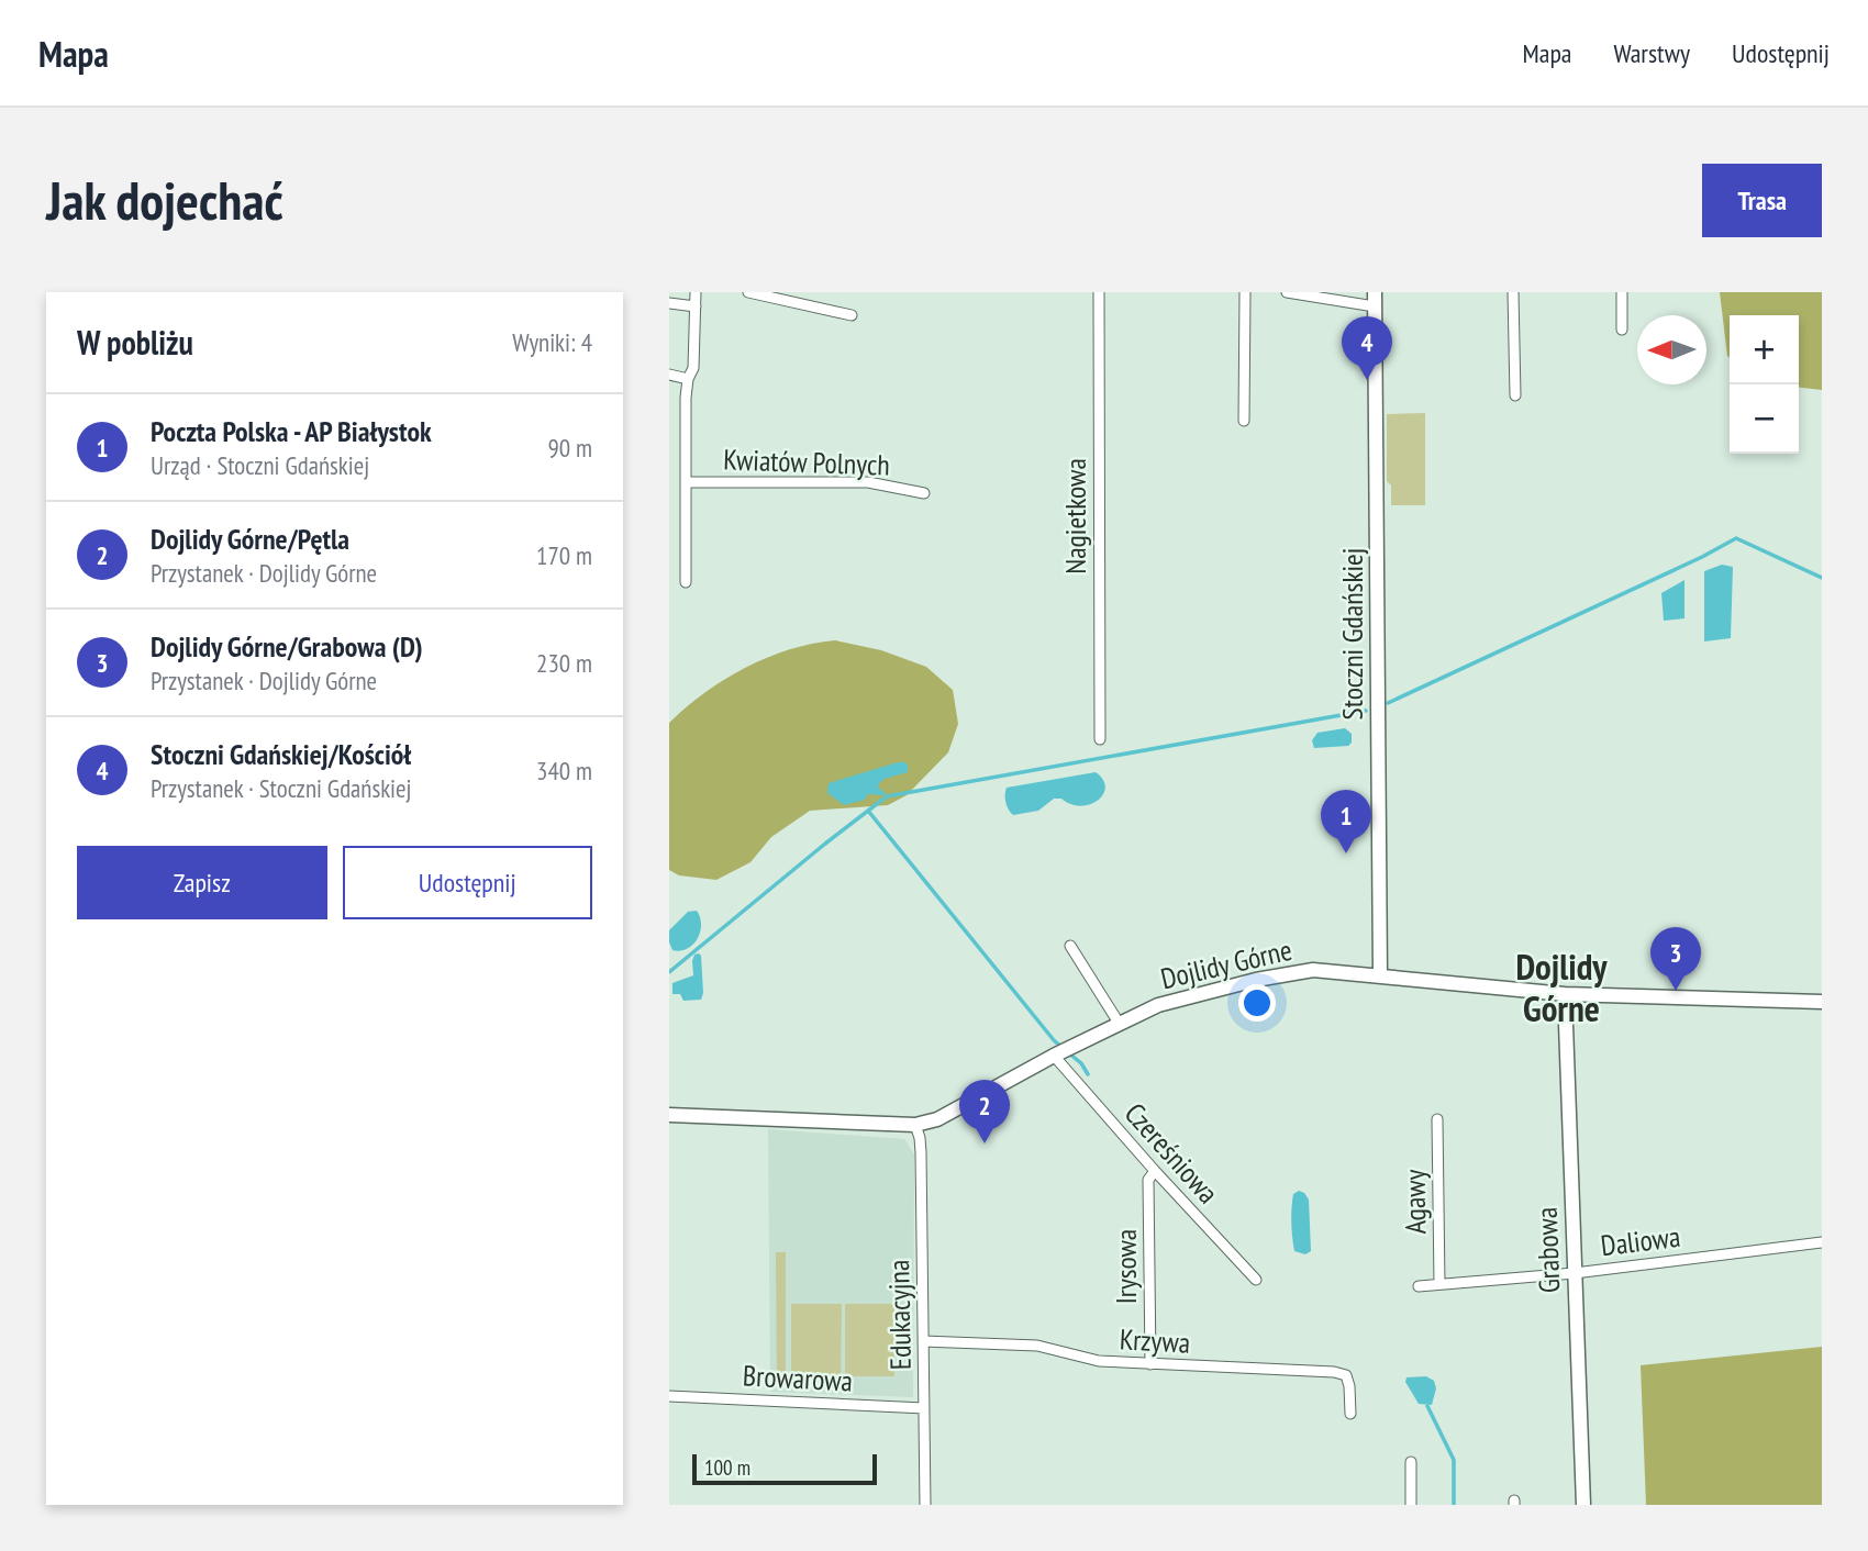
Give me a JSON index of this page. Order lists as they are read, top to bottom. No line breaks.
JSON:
{"streets":{"street":["Kwiatów Polnych","Nagietkowa","Stoczni Gdańskiej","Dojlidy Górne","Czereśniowa","Agawy","Daliowa","Grabowa","Irysowa","Edukacyjna","Krzywa","Browarowa"]},"crossings":[["Stoczni Gdańskiej","Dojlidy Górne"],["Dojlidy Górne","Czereśniowa"],["Dojlidy Górne","Grabowa"],["Dojlidy Górne","Edukacyjna"],["Czereśniowa","Irysowa"],["Agawy","Daliowa"],["Daliowa","Grabowa"],["Irysowa","Krzywa"],["Edukacyjna","Krzywa"],["Edukacyjna","Browarowa"]],"districts":["Dojlidy Górne"],"scale_bar":"100 m","north":"left","page":{"header":"Mapa","nav":["Mapa","Warstwy","Udostępnij"],"buttons":["Trasa",["Zapisz","Udostępnij"]],"title":"Jak dojechać","heading":["W pobliżu","Wyniki: 4"],"map_buttons":["+","−"],"pins":["4","1","3","2"],"list":[{"mark":"1","name":"Poczta Polska - AP Białystok","note":"Urząd · Stoczni Gdańskiej","value":"90 m"},{"mark":"2","name":"Dojlidy Górne/Pętla","note":"Przystanek · Dojlidy Górne","value":"170 m"},{"mark":"3","name":"Dojlidy Górne/Grabowa (D)","note":"Przystanek · Dojlidy Górne","value":"230 m"},{"mark":"4","name":"Stoczni Gdańskiej/Kościół","note":"Przystanek · Stoczni Gdańskiej","value":"340 m"}],"scale":"100 m"}}
